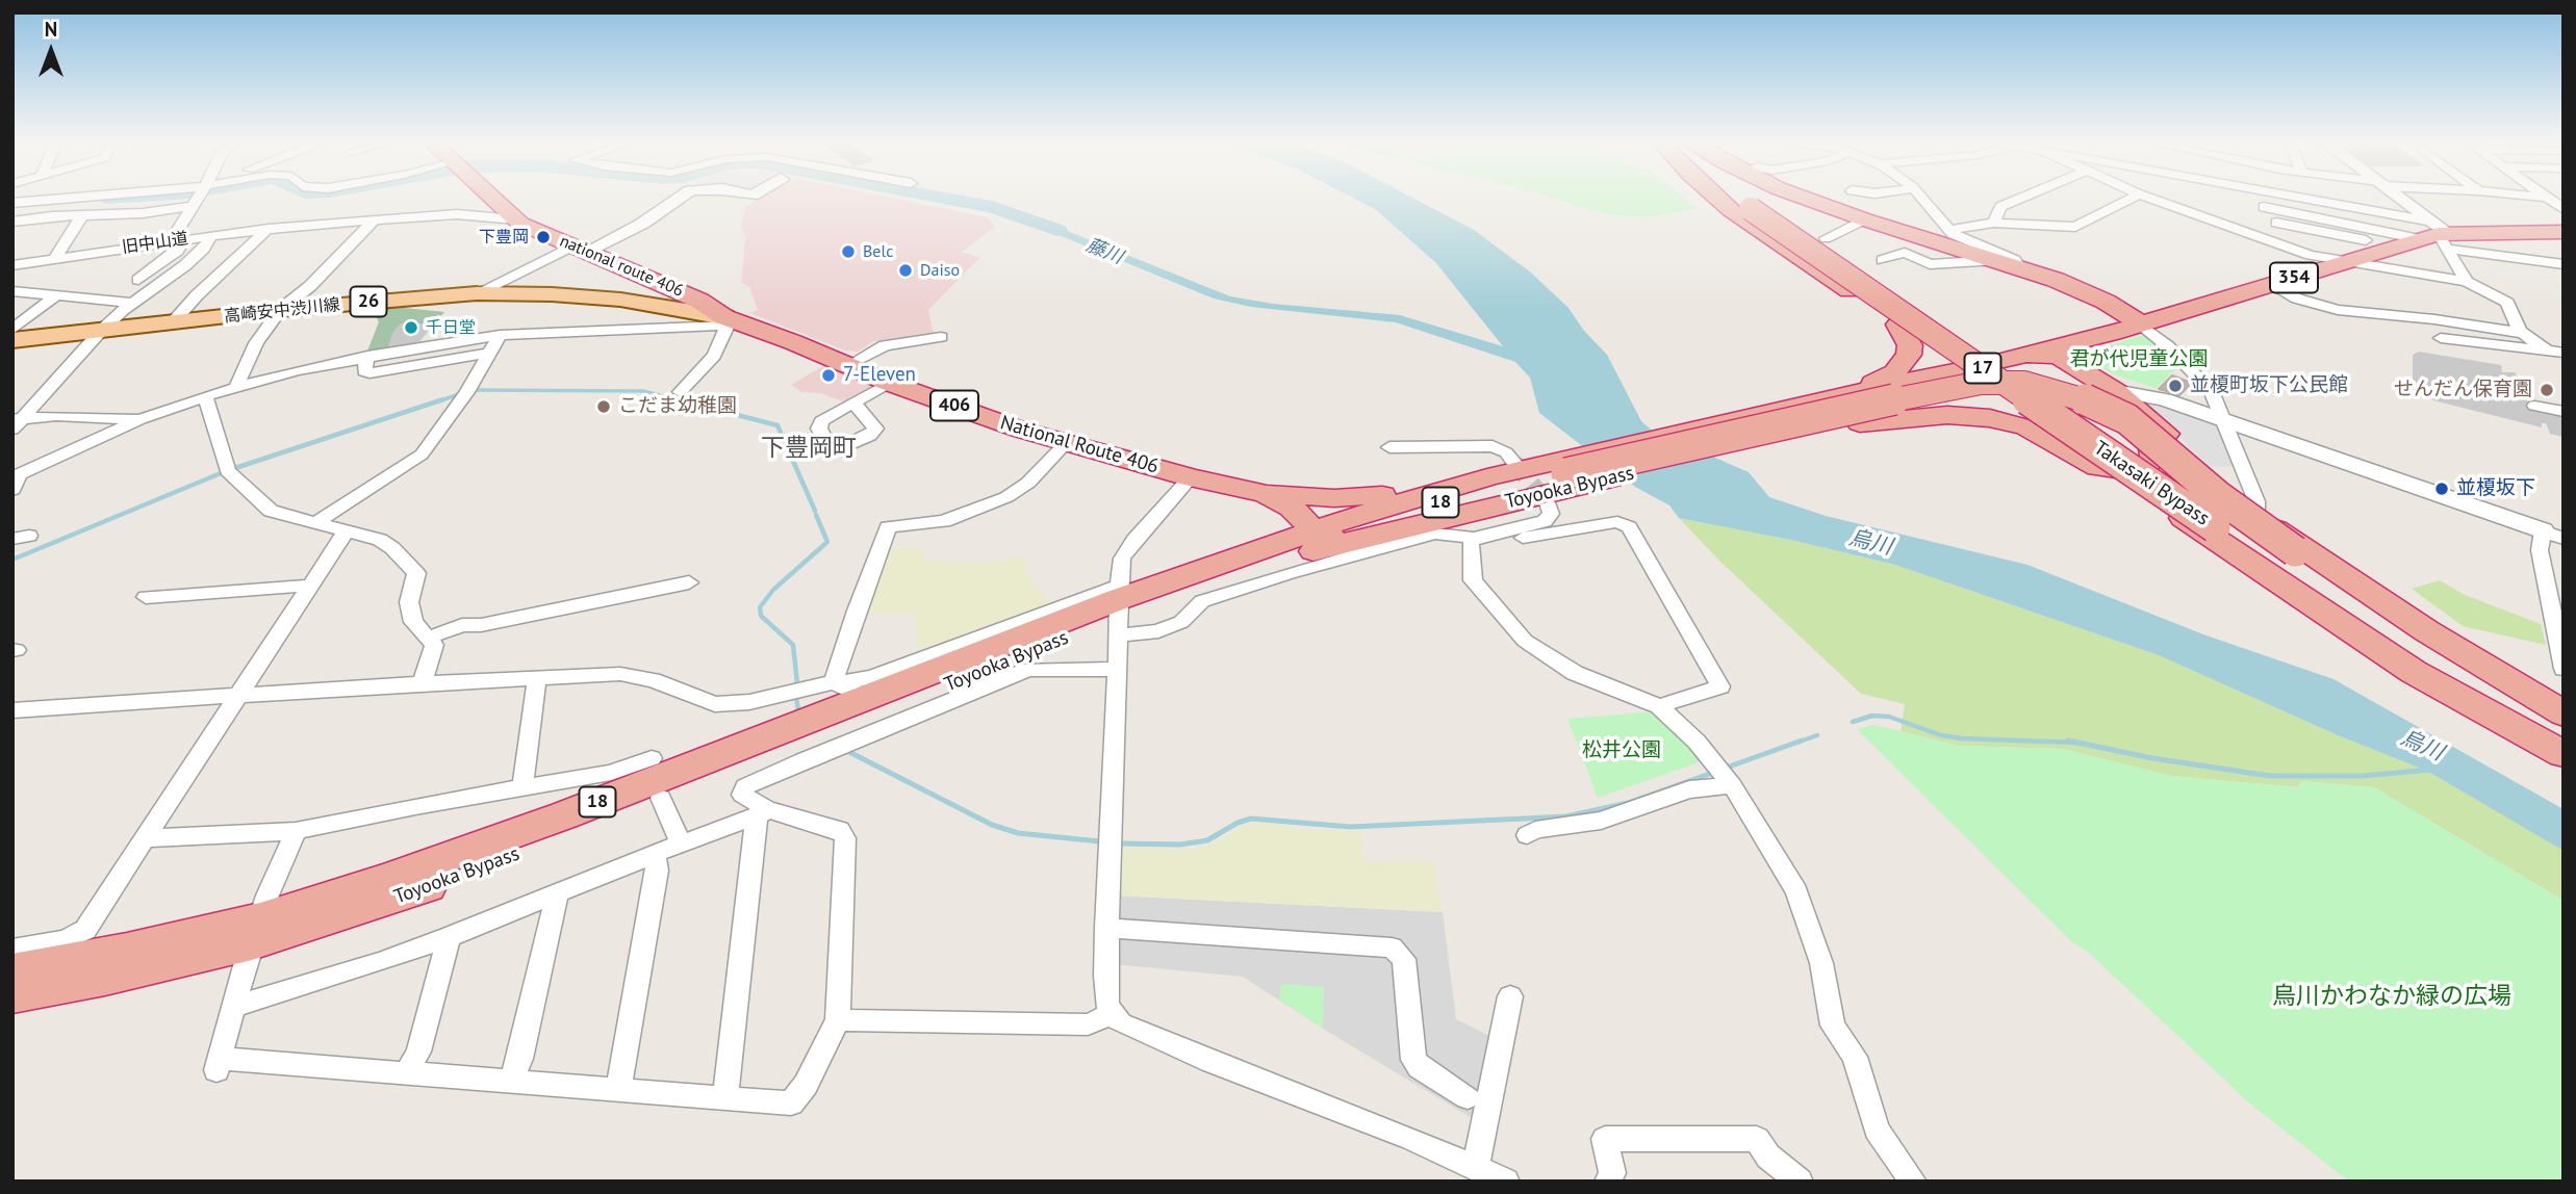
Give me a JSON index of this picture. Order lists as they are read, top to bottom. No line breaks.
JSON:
{"streets":{"highway":["national route 406","354","17","406","National Route 406","Takasaki Bypass","Toyooka Bypass","18"],"main road":["26","高崎安中渋川線"],"street":["旧中山道"]},"crossings":[["旧中山道","national route 406"],["旧中山道","406"],["national route 406","高崎安中渋川線"],["national route 406","406"],["national route 406","National Route 406"],["354","17"],["354","Toyooka Bypass"],["高崎安中渋川線","National Route 406"],["17","Takasaki Bypass"],["17","Toyooka Bypass"],["406","National Route 406"],["406","Toyooka Bypass"],["406","18"],["Toyooka Bypass","18"]],"districts":["下豊岡町"],"water":["藤川","烏川"],"parks":["君が代児童公園","松井公園","烏川かわなか緑の広場"],"places":["下豊岡","Belc","Daiso","千日堂","7-Eleven","並榎町坂下公民館","せんだん保育園","こだま幼稚園","並榎坂下"],"north":"top"}
